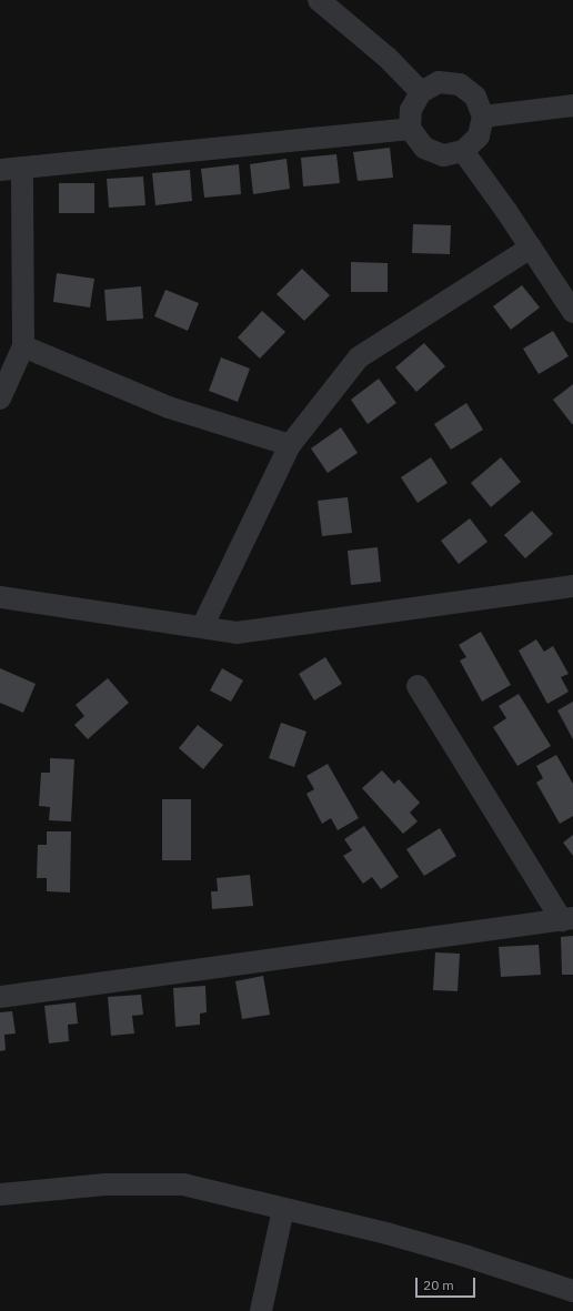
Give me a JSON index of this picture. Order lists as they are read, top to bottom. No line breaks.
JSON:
{"scale_bar":"20 m"}
